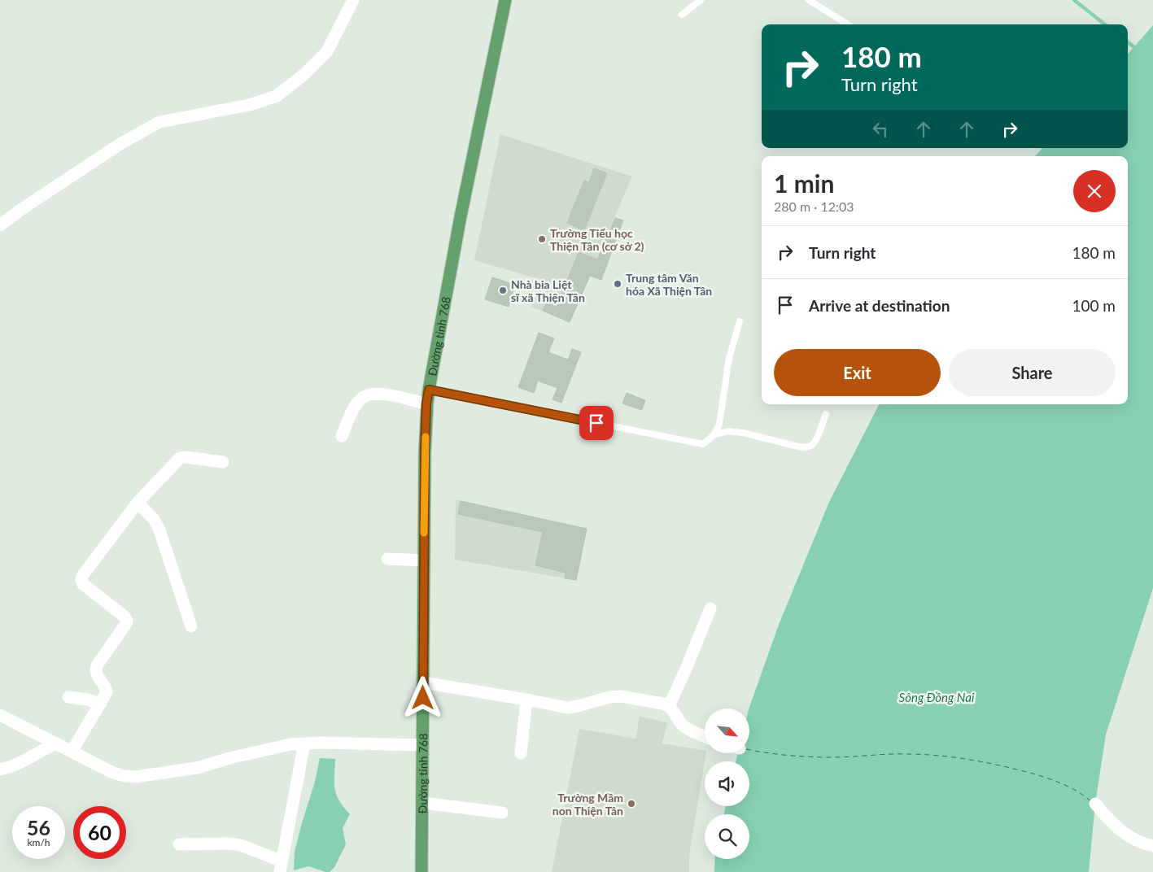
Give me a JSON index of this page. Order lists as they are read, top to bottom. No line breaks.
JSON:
{"streets":{"main road":["Đường tỉnh 768"]},"water":["Sông Đồng Nai"],"places":["Trường Tiểu học Thiện Tân (cơ sở 2)","Trung tâm Văn hóa Xã Thiện Tân","Nhà bia Liệt sĩ xã Thiện Tân","Trường Mầm non Thiện Tân"],"north":"bottom right","page":{"turn":["180 m","Turn right"],"heading":["1 min","280 m · 12:03"],"list":[{"name":"Turn right","value":"180 m"},{"name":"Arrive at destination","value":"100 m"}],"buttons":["Exit","Share"],"speed":"56 km/h","limit":"60"}}
